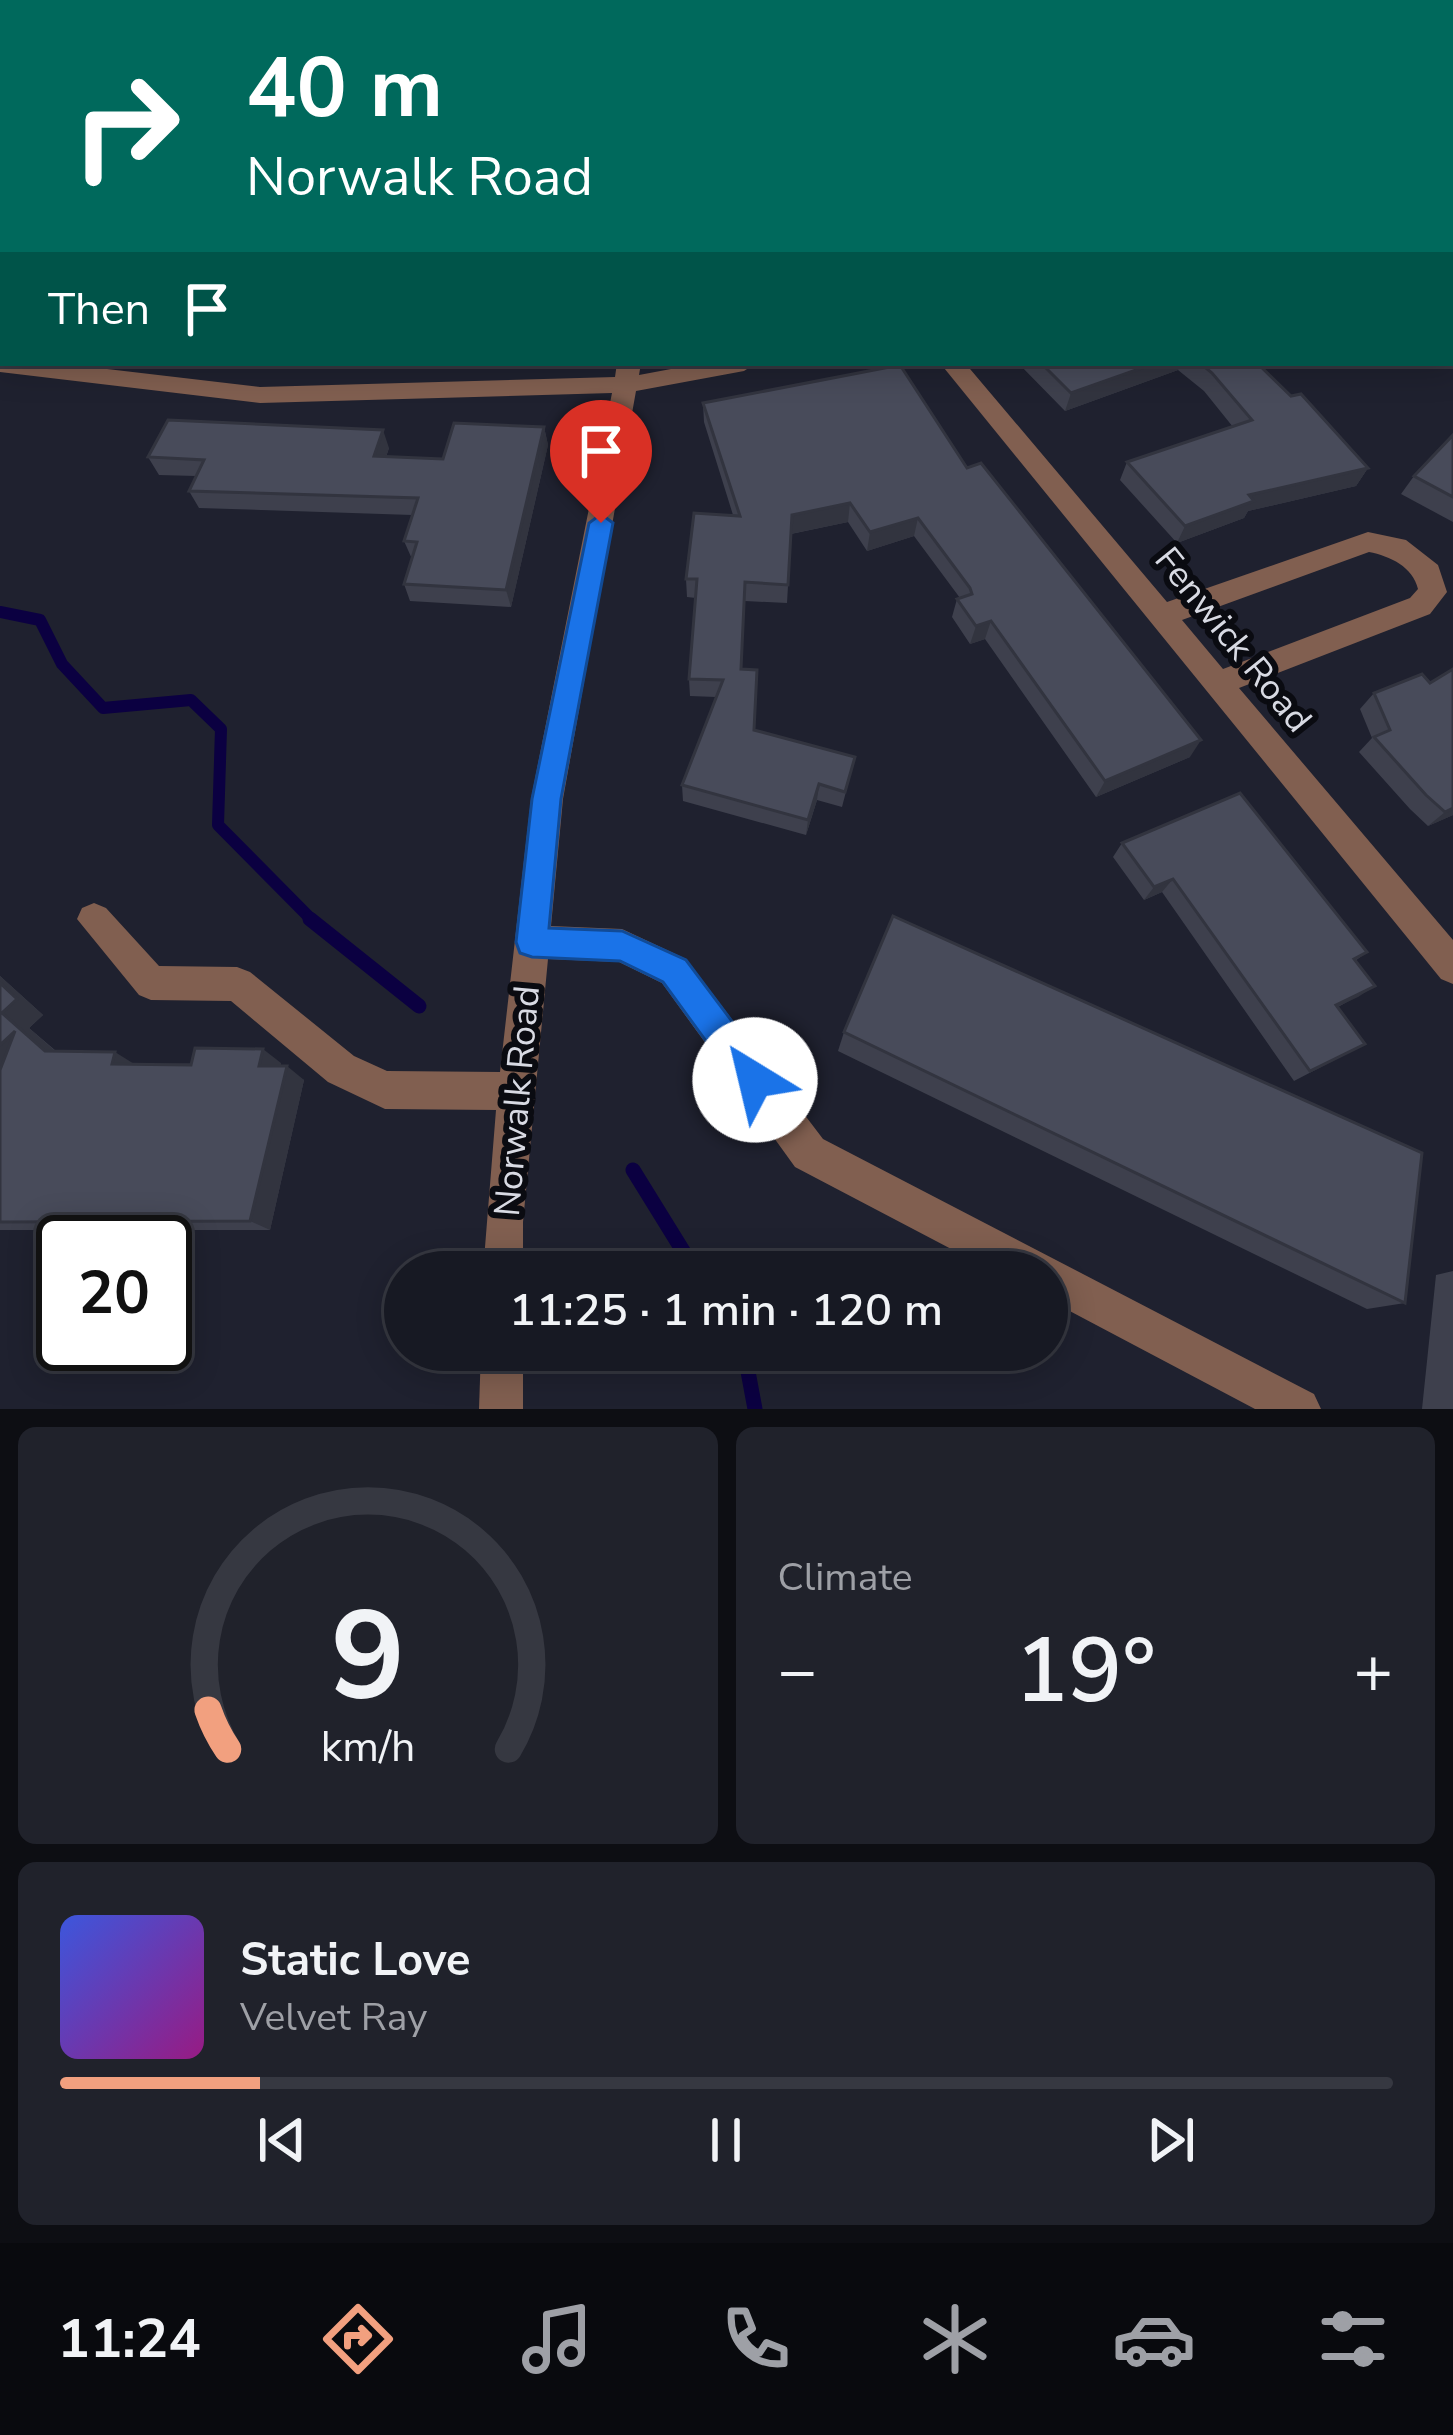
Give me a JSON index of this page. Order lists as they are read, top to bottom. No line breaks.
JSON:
{"streets":{"street":["Fenwick Road","Norwalk Road"]},"page":{"turn":["40 m","Norwalk Road"],"then":"Then","limit":"20","trip":"11:25 · 1 min · 120 m","tile":"Climate","heat":["−","19°","+"],"song":["Static Love","Velvet Ray"],"tabs":"11:24","gauge":["9","km/h"]}}
